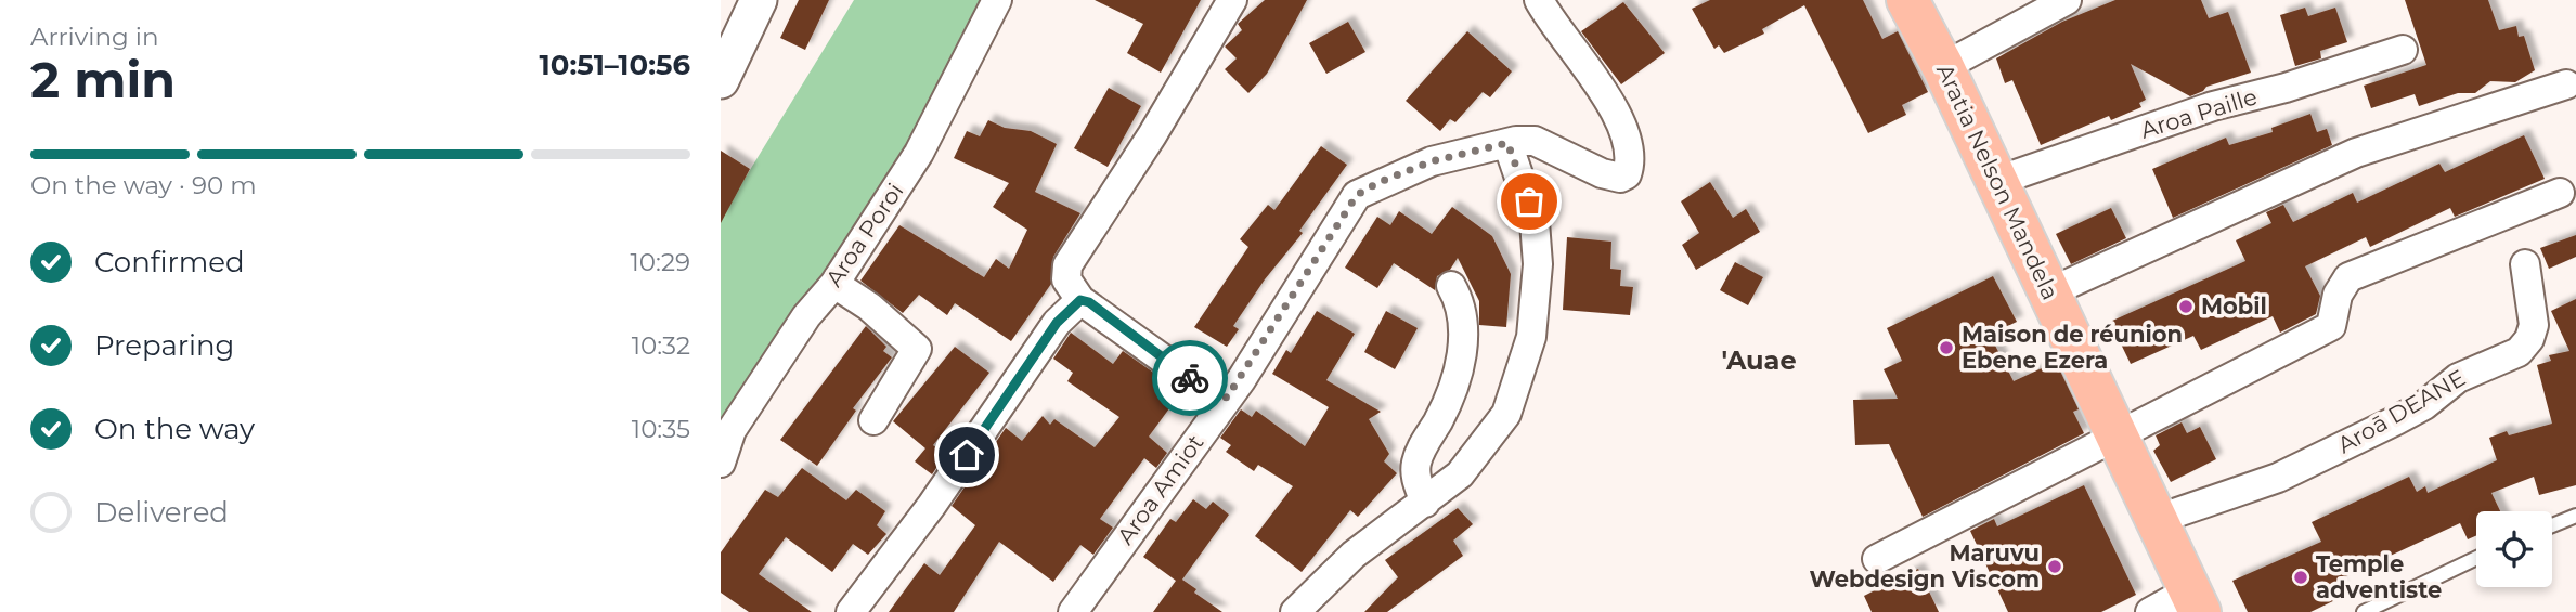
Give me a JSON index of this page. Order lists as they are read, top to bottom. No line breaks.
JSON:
{"streets":{"main road":["Aratia Nelson Mandela"],"street":["Aroa Paille","Aroa Poroi","Aroā DEANE","Aroa Amiot"]},"crossings":[["Aroa Paille","Aratia Nelson Mandela"],["Aratia Nelson Mandela","Aroā DEANE"]],"districts":["'Auae"],"places":["Mobil","Maison de réunion Ebene Ezera","Maruvu Webdesign Viscom","Temple adventiste"],"page":{"heading":["2 min","Arriving in","10:51–10:56"],"bar":"On the way · 90 m","list":[["Confirmed","10:29"],["Preparing","10:32"],["On the way","10:35"],"Delivered"]}}
